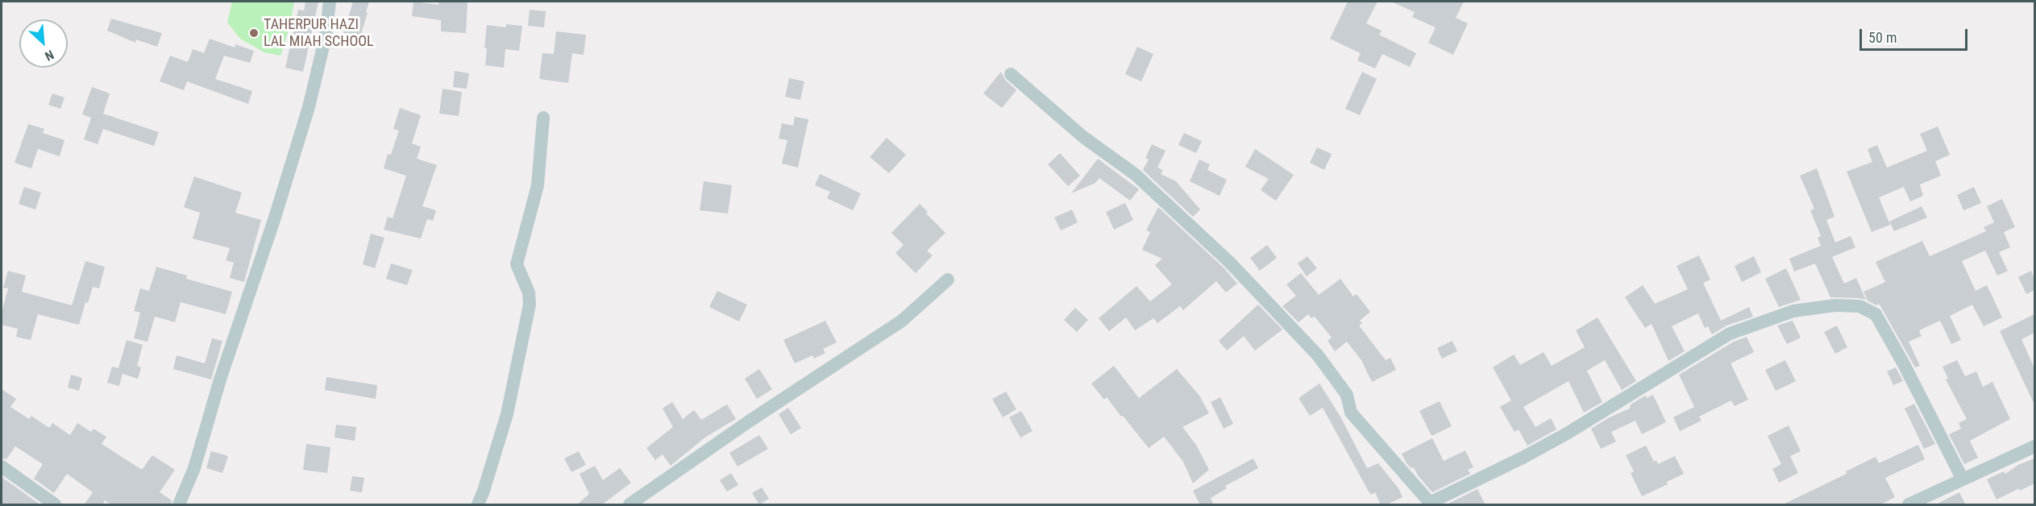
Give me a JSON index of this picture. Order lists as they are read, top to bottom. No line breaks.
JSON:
{"places":["TAHERPUR HAZI LAL MIAH SCHOOL"],"scale_bar":"50 m","north":"bottom right"}
